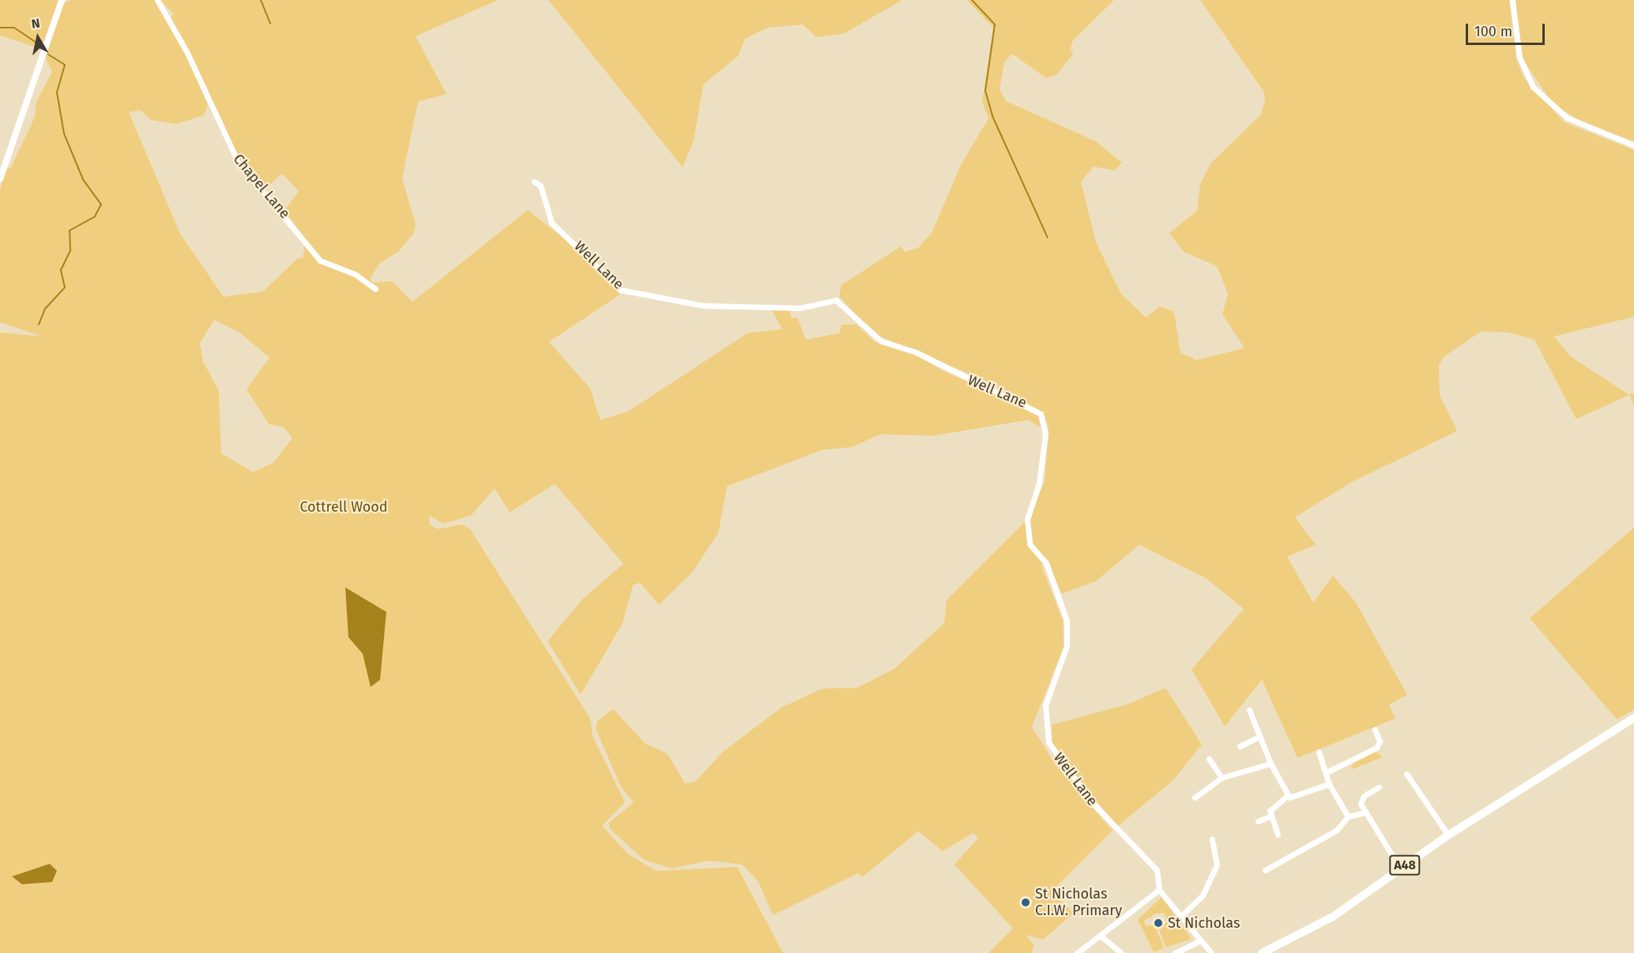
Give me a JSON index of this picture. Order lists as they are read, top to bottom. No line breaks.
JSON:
{"streets":{"main road":["A48"],"street":["Chapel Lane","Well Lane"]},"parks":["Cottrell Wood"],"places":["St Nicholas C.I.W. Primary","St Nicholas"],"scale_bar":"100 m","north":"top"}
